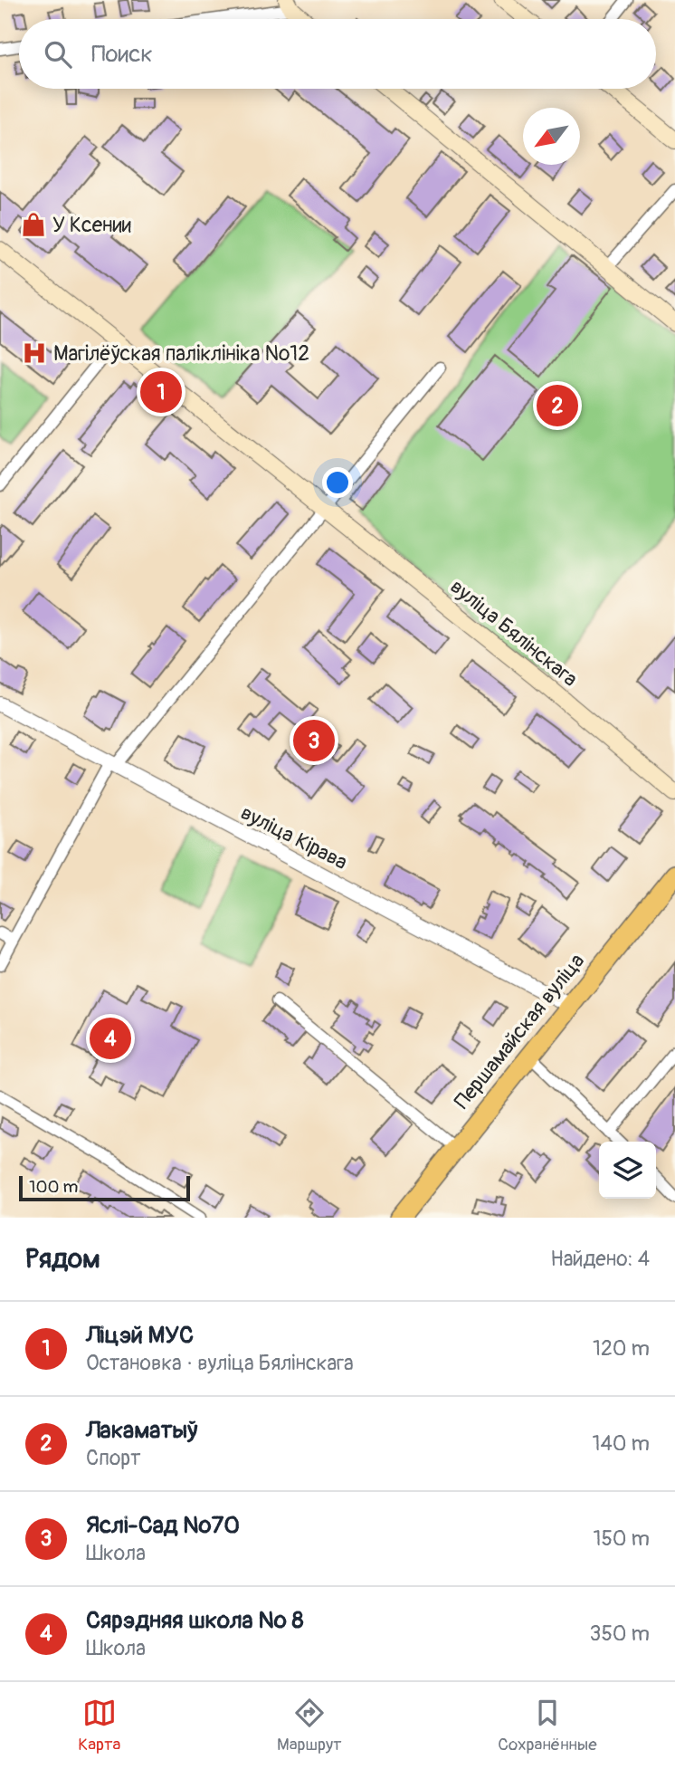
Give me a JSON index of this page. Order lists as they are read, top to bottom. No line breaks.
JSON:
{"streets":{"main road":["вуліца Бялінскага","Першамайская вуліца"],"street":["вуліца Кірава"]},"crossings":[["вуліца Кірава","Першамайская вуліца"]],"places":{"shop":["У Ксении"],"hospital":["Магілёўская паліклініка №12"]},"scale_bar":"100 m","north":"bottom left","page":{"search":"Поиск","pins":["1","2","3","4"],"scale":"100 m","heading":["Рядом","Найдено: 4"],"list":[{"mark":"1","name":"Ліцэй МУС","note":"Остановка · вуліца Бялінскага","value":"120 m"},{"mark":"2","name":"Лакаматыў","note":"Спорт","value":"140 m"},{"mark":"3","name":"Яслі-Сад №70","note":"Школа","value":"150 m"},{"mark":"4","name":"Сярэдняя школа № 8","note":"Школа","value":"350 m"}],"nav":["Карта","Маршрут","Сохранённые"]}}
